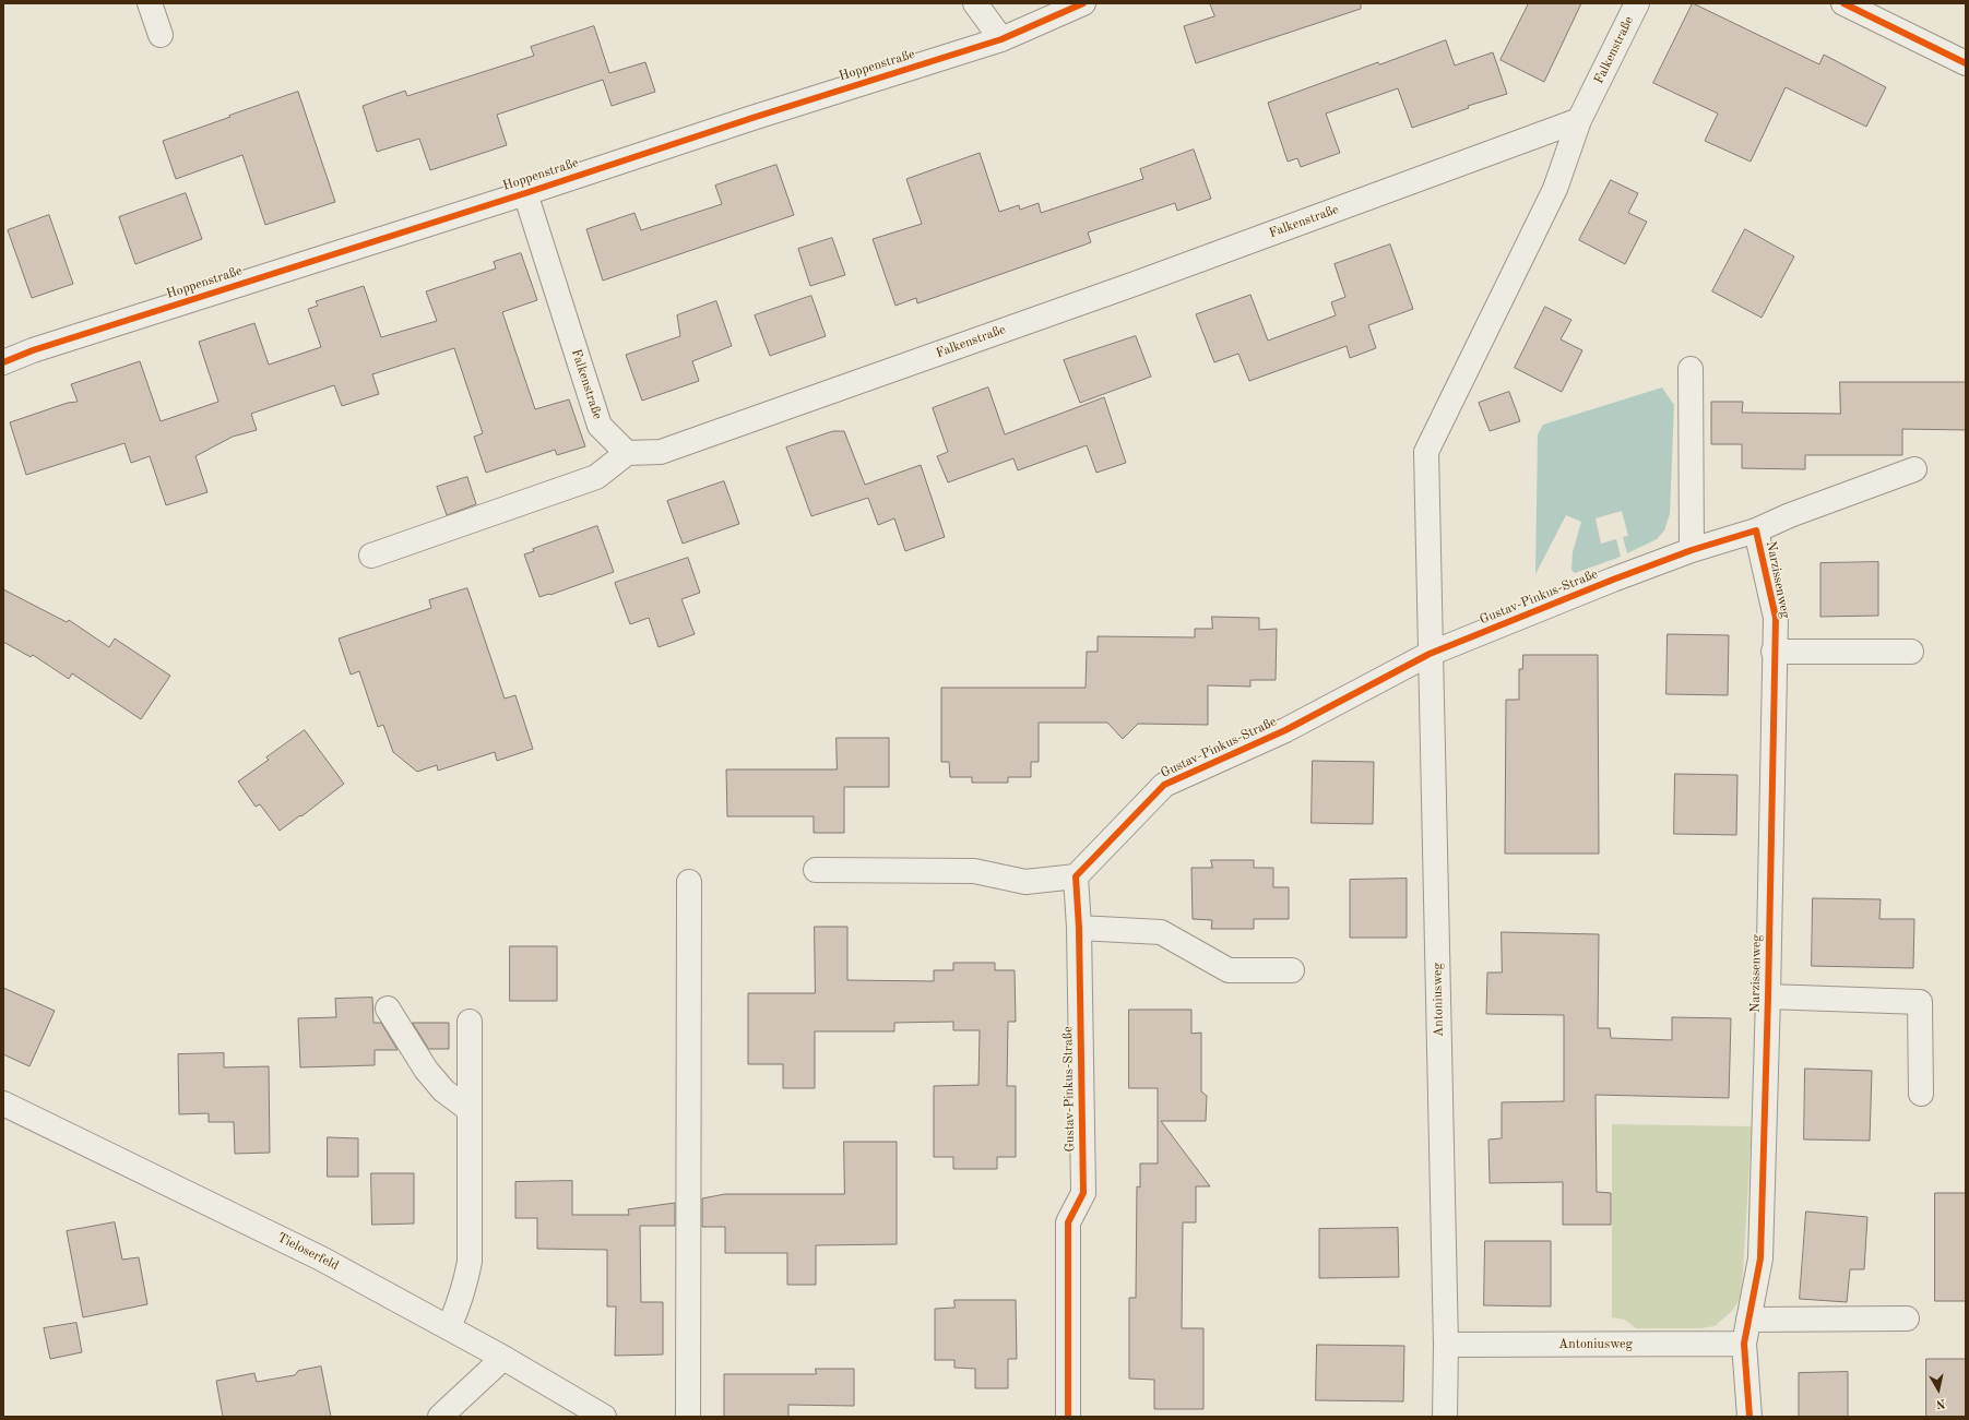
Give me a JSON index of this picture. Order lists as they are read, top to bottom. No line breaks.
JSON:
{"streets":{"street":["Falkenstraße","Hoppenstraße","Narzissenweg","Gustav-Pinkus-Straße","Antoniusweg","Tieloserfeld"]},"crossings":[["Falkenstraße","Hoppenstraße"],["Falkenstraße","Gustav-Pinkus-Straße"],["Falkenstraße","Antoniusweg"],["Narzissenweg","Gustav-Pinkus-Straße"],["Narzissenweg","Antoniusweg"],["Gustav-Pinkus-Straße","Antoniusweg"]],"north":"bottom"}
